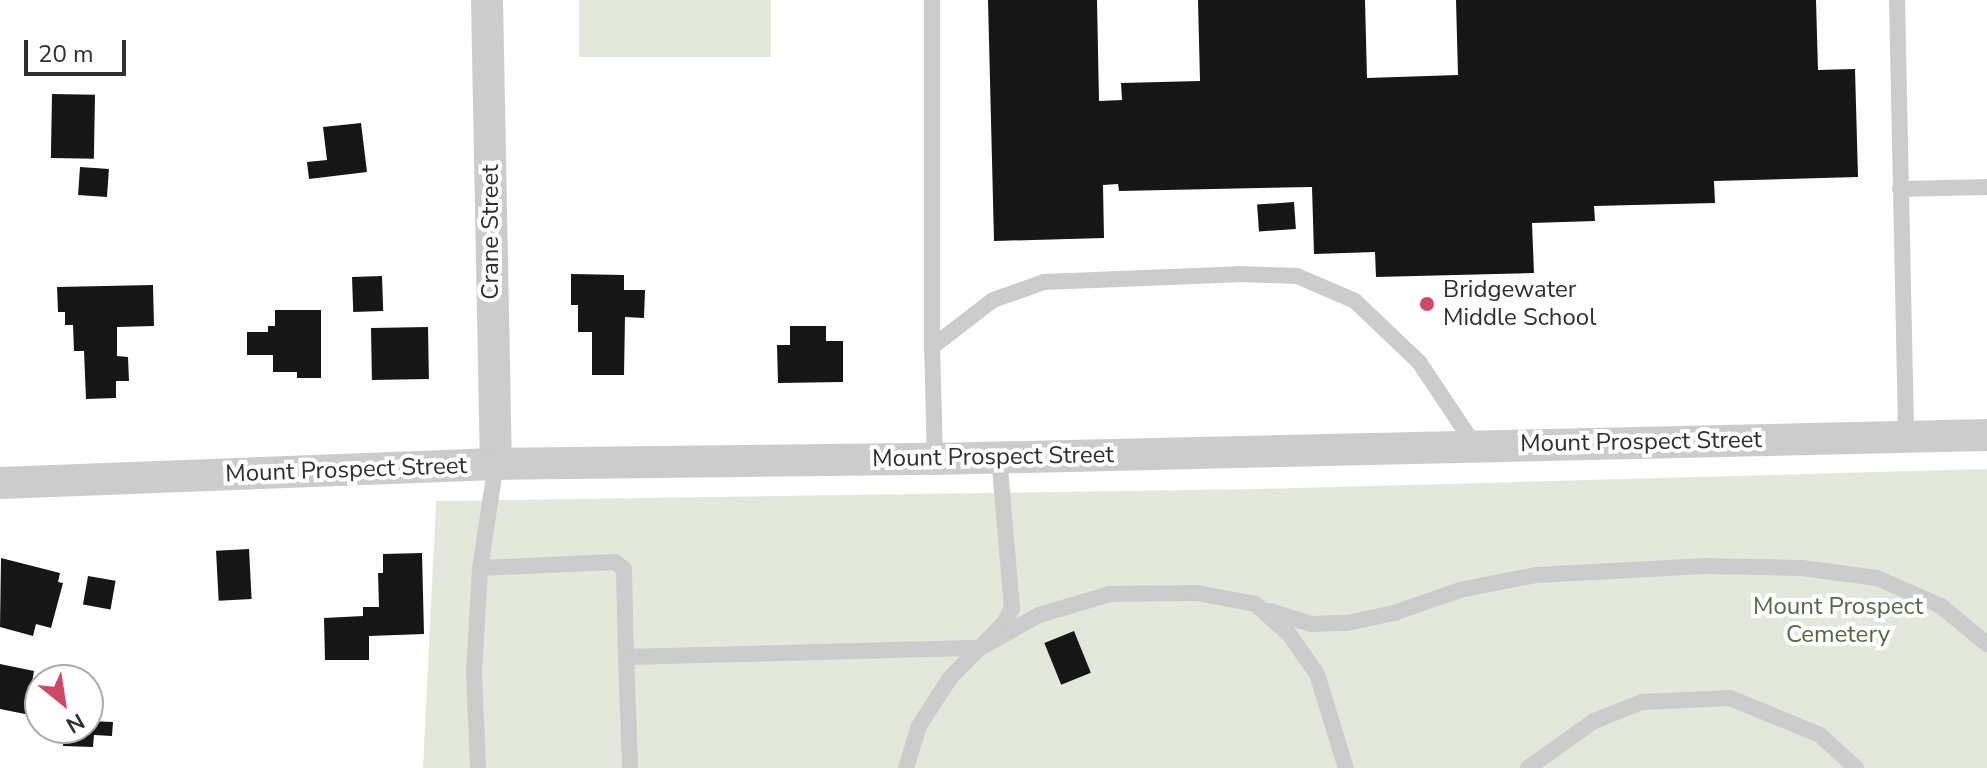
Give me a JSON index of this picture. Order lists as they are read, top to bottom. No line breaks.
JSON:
{"streets":{"street":["Crane Street","Mount Prospect Street"]},"crossings":[["Crane Street","Mount Prospect Street"]],"parks":["Mount Prospect Cemetery"],"places":["Bridgewater Middle School"],"scale_bar":"20 m","north":"bottom right"}
